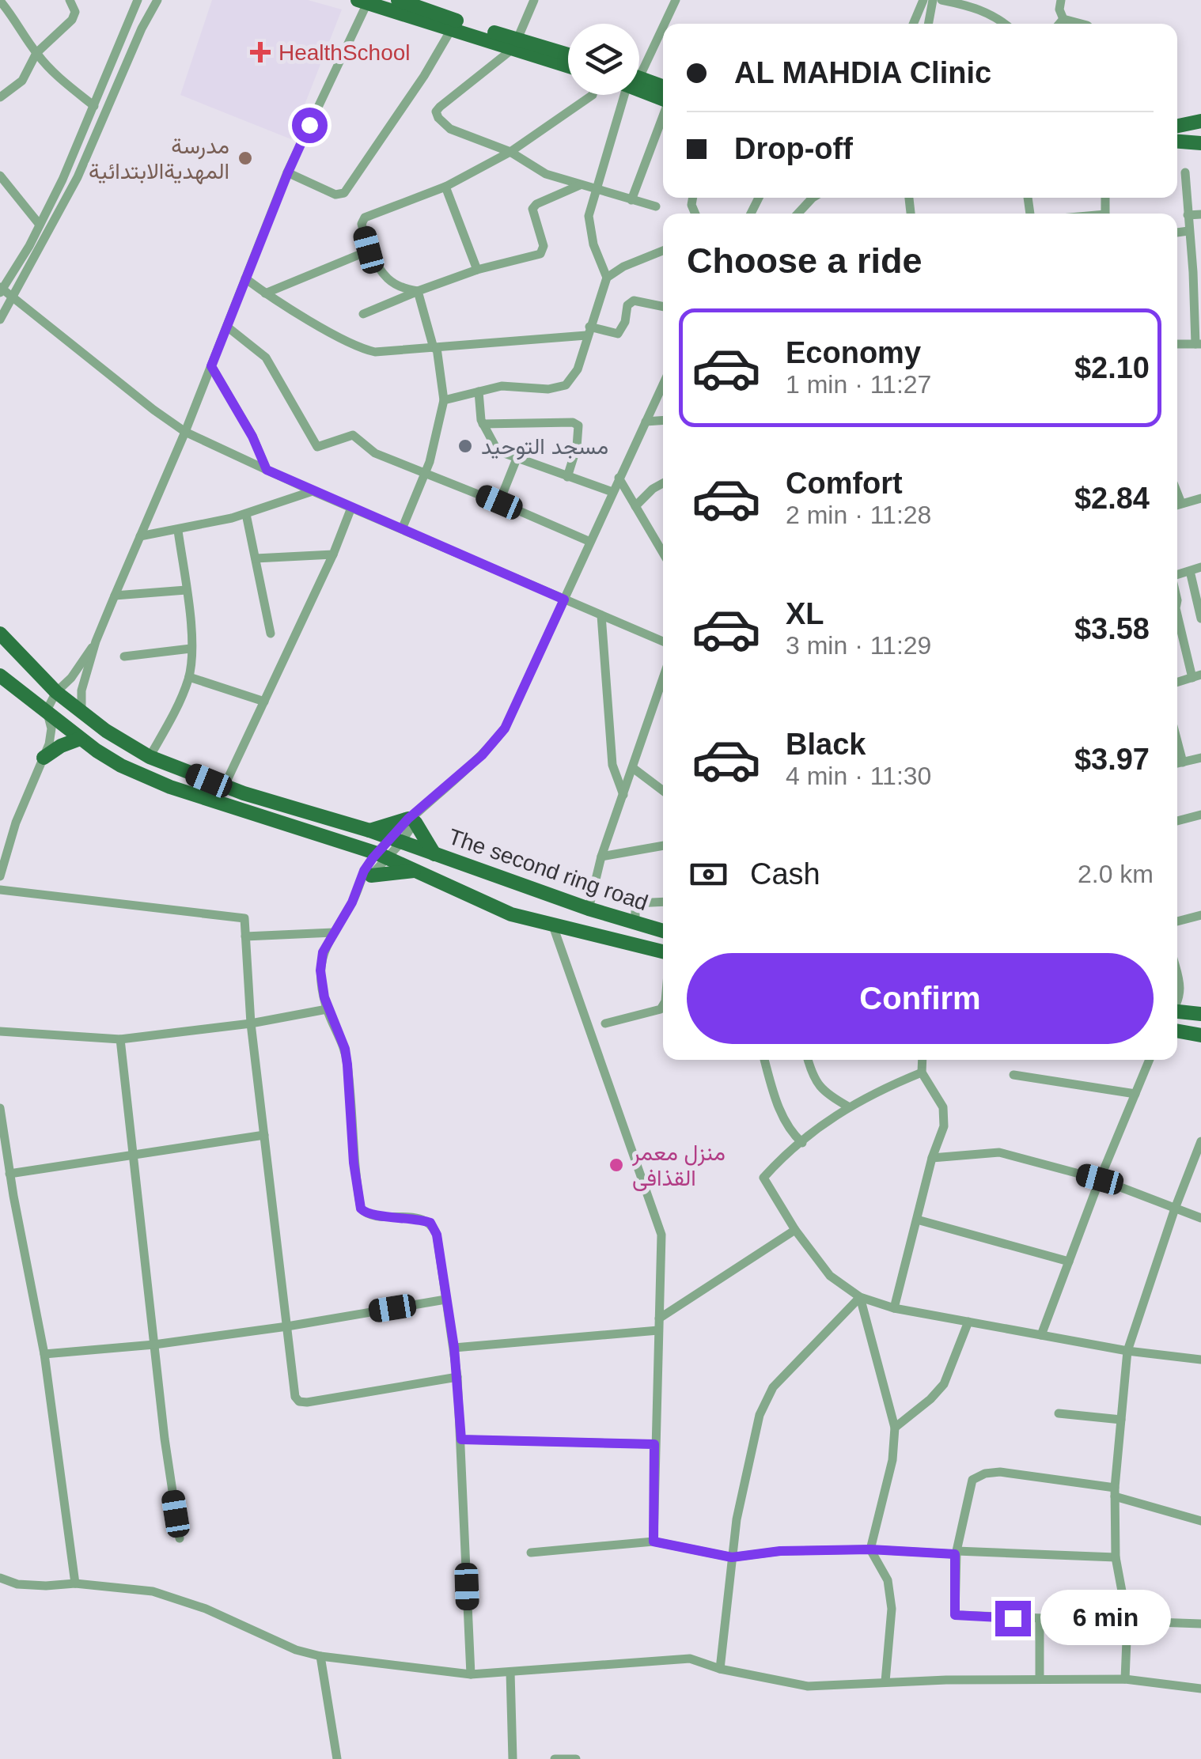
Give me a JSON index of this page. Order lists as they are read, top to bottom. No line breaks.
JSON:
{"streets":{"main road":["The second ring road"]},"places":{"health":["HealthSchool"],"other":["مدرسة المهديةالابتدائية","مسجد التوحيد","منزل معمر القذافى"]},"page":{"banner":["AL MAHDIA Clinic","Drop-off"],"heading":"Choose a ride","list":[{"name":"Economy","note":"1 min · 11:27","value":"$2.10"},{"name":"Comfort","note":"2 min · 11:28","value":"$2.84"},{"name":"XL","note":"3 min · 11:29","value":"$3.58"},{"name":"Black","note":"4 min · 11:30","value":"$3.97"}],"pay":["Cash","2.0 km"],"buttons":"Confirm","bubble":"6 min"}}
